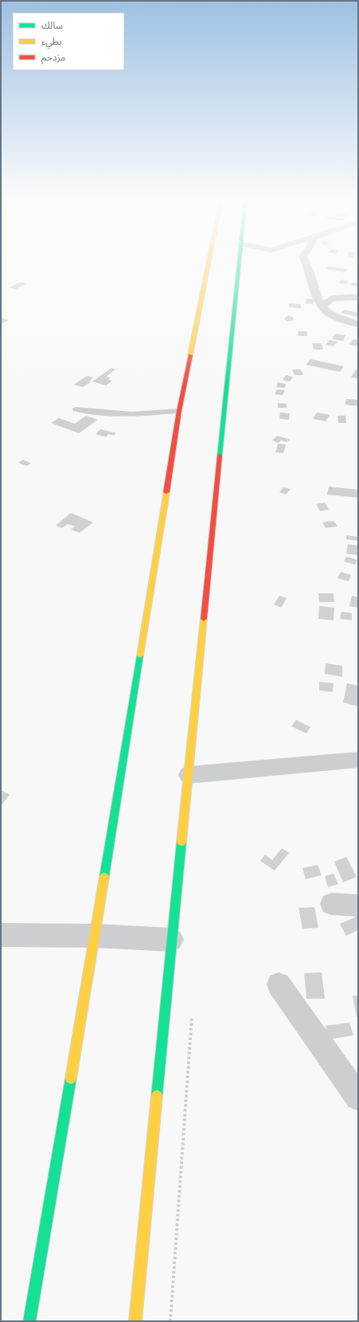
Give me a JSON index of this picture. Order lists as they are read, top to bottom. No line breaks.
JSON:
{"legend":["سالك","بطيء","مزدحم"]}
